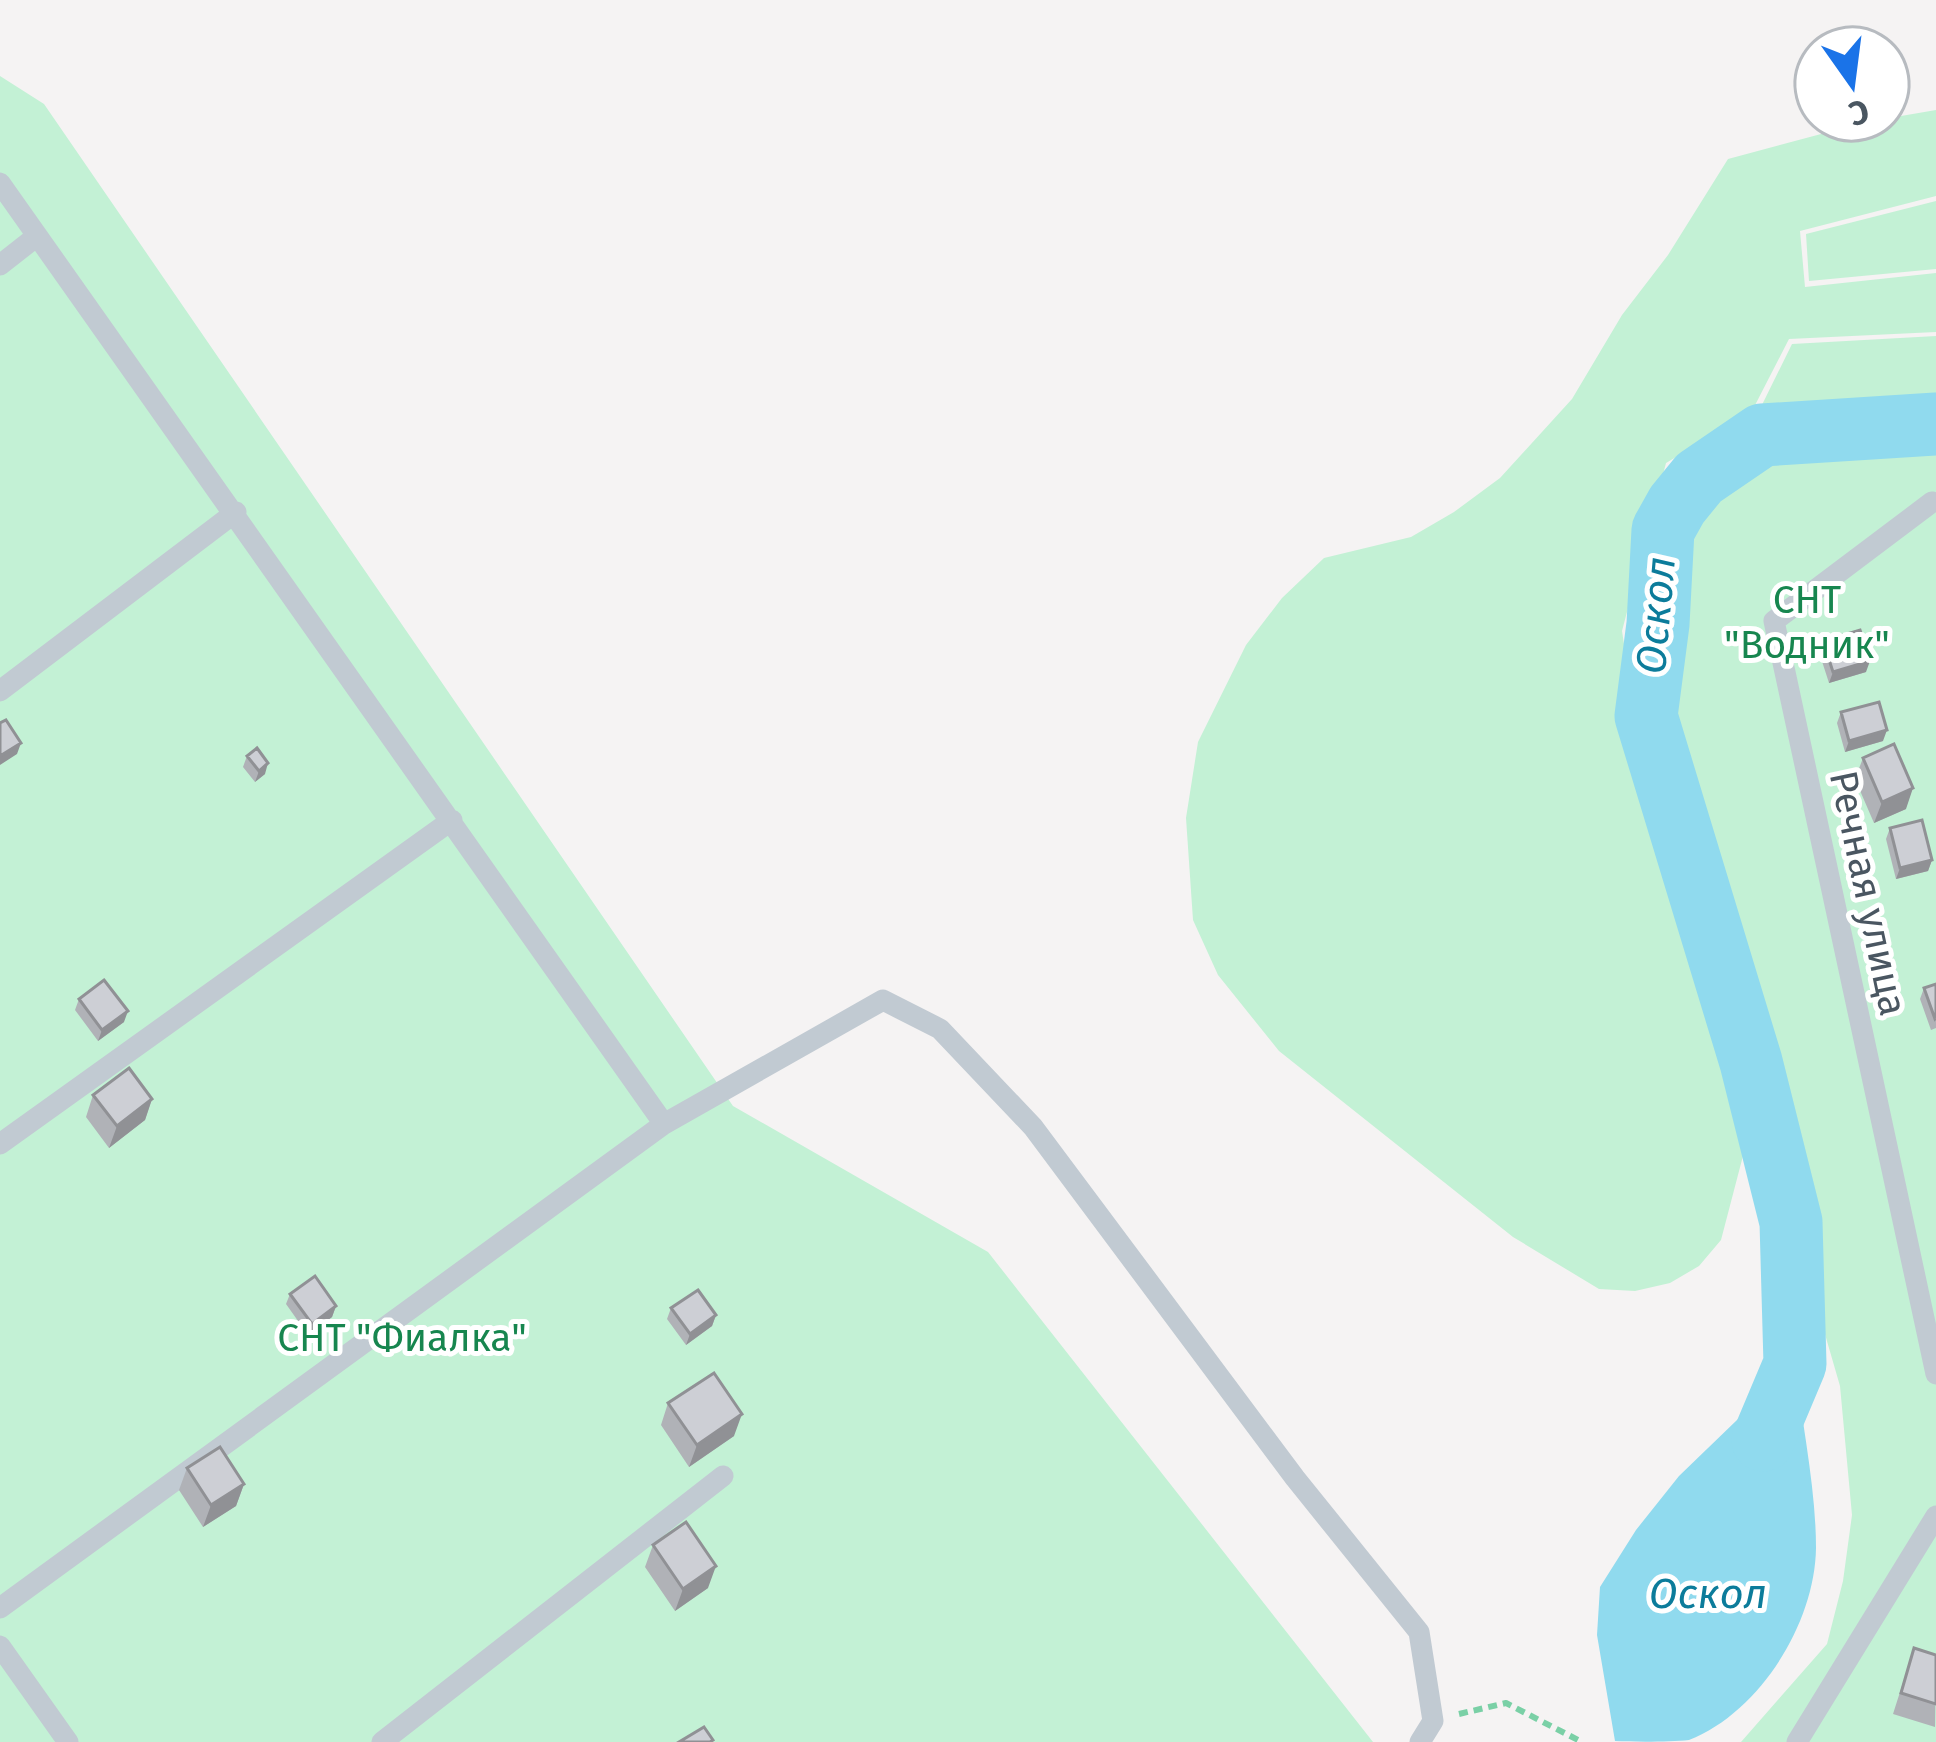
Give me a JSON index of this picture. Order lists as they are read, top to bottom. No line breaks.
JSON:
{"streets":{"lane":["Речная улица"]},"water":["Оскол"],"parks":["СНТ \"Водник\"","СНТ \"Фиалка\""],"north":"bottom"}
